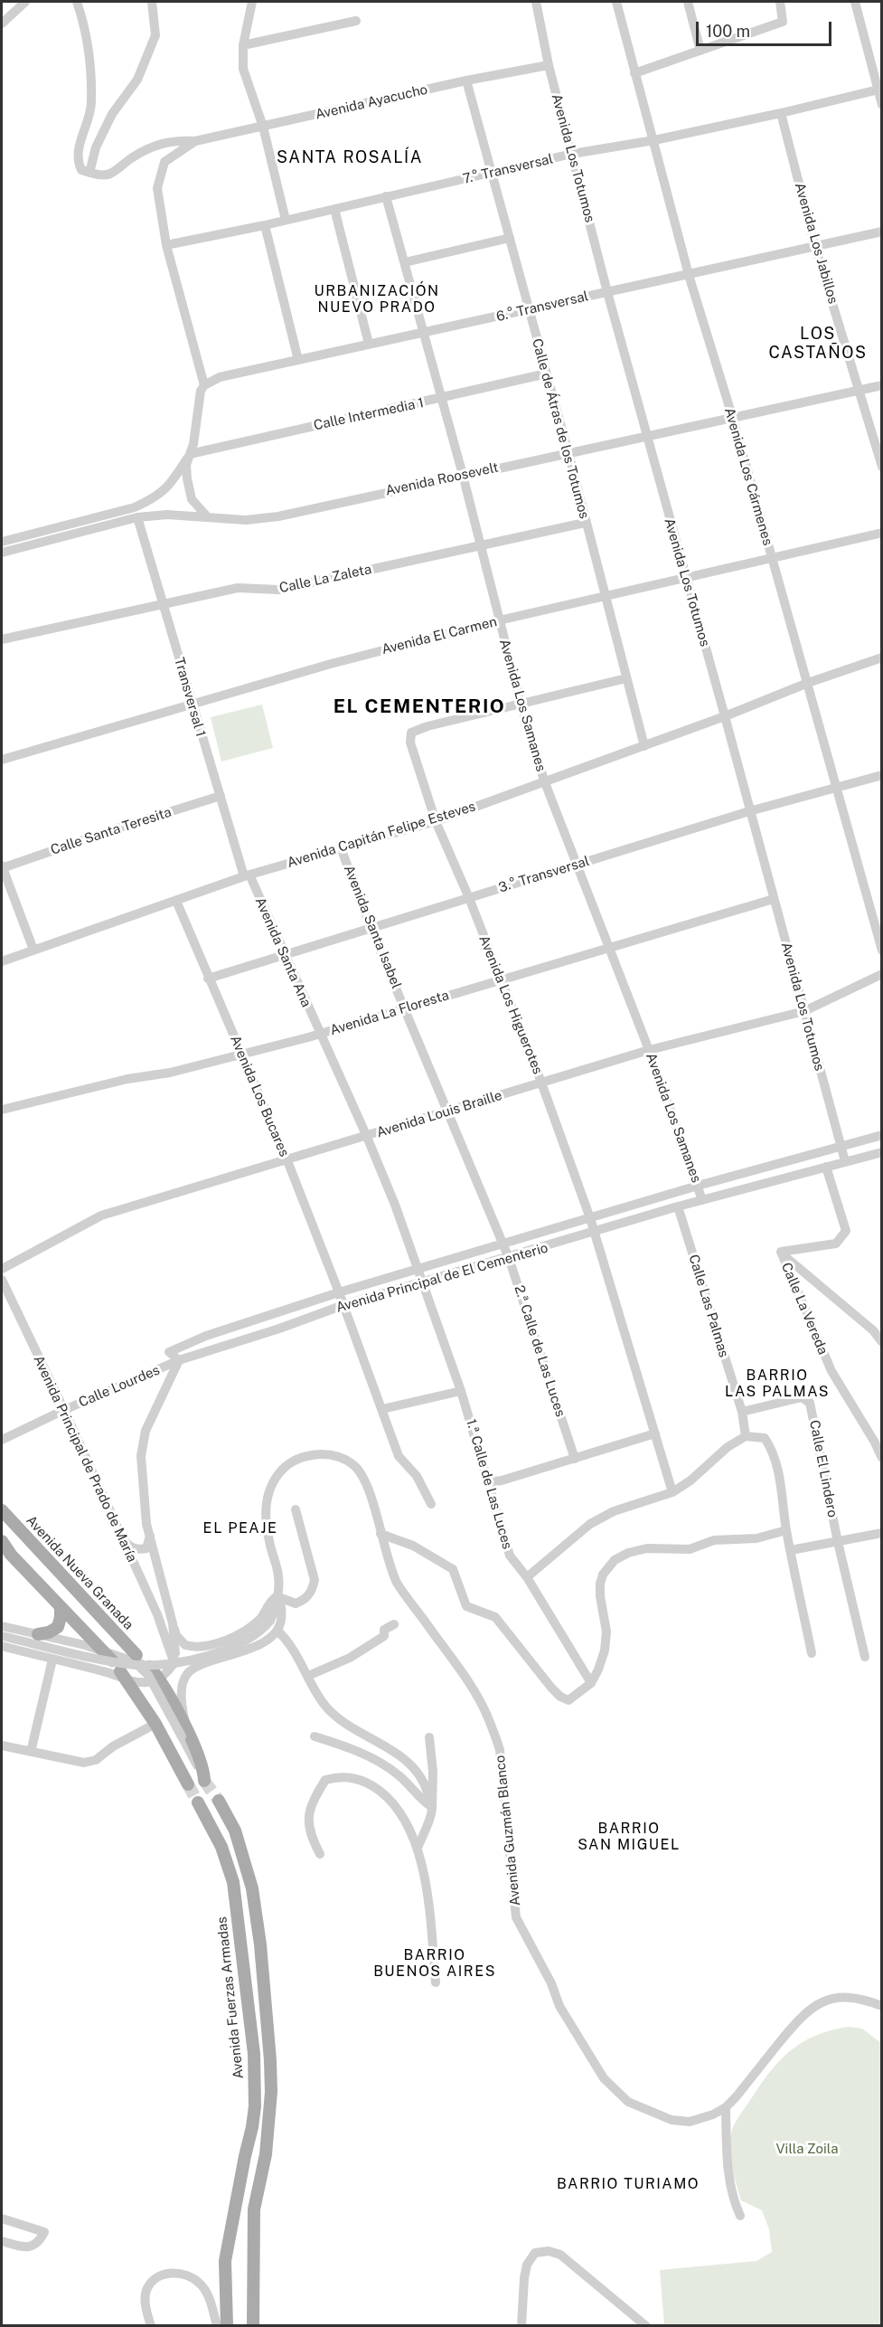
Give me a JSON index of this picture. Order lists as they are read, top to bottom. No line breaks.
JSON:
{"streets":{"main road":["Avenida Nueva Granada","Avenida Fuerzas Armadas"],"street":["Avenida Ayacucho","Avenida Los Totumos","7.° Transversal","Avenida Los Jabillos","6.° Transversal","Calle Intermedia 1","Calle de Átras de los Totumos","Avenida Los Cármenes","Avenida Roosevelt","Calle La Zaleta","Avenida El Carmen","Transversal 1","Avenida Los Samanes","Calle Santa Teresita","Avenida Capitán Felipe Esteves","3.° Transversal","Avenida Santa Isabel","Avenida Santa Ana","Avenida Los Higuerotes","Avenida La Floresta","Avenida Los Bucares","Avenida Louis Braille","Avenida Principal de El Cementerio","Calle Las Palmas","Calle La Vereda","2.ª Calle de Las Luces","Calle Lourdes","Avenida Principal de Prado de María","Calle El Lindero","1.ª Calle de Las Luces","Avenida Guzmán Blanco"]},"crossings":[["Avenida Ayacucho","Avenida Los Totumos"],["Avenida Ayacucho","Calle de Átras de los Totumos"],["Avenida Los Totumos","7.° Transversal"],["Avenida Los Totumos","6.° Transversal"],["Avenida Los Totumos","Avenida Roosevelt"],["Avenida Los Totumos","Avenida El Carmen"],["Avenida Los Totumos","Avenida Capitán Felipe Esteves"],["Avenida Los Totumos","3.° Transversal"],["Avenida Los Totumos","Avenida La Floresta"],["Avenida Los Totumos","Avenida Louis Braille"],["Avenida Los Totumos","Avenida Principal de El Cementerio"],["7.° Transversal","Avenida Los Jabillos"],["7.° Transversal","Calle de Átras de los Totumos"],["7.° Transversal","Avenida Los Cármenes"],["7.° Transversal","Avenida Los Samanes"],["Avenida Los Jabillos","6.° Transversal"],["Avenida Los Jabillos","Avenida Roosevelt"],["6.° Transversal","Calle de Átras de los Totumos"],["6.° Transversal","Avenida Los Cármenes"],["6.° Transversal","Avenida Los Samanes"],["Calle Intermedia 1","Calle de Átras de los Totumos"],["Calle Intermedia 1","Avenida Los Samanes"],["Calle de Átras de los Totumos","Avenida Roosevelt"],["Calle de Átras de los Totumos","Calle La Zaleta"],["Calle de Átras de los Totumos","Avenida El Carmen"],["Calle de Átras de los Totumos","Avenida Capitán Felipe Esteves"],["Calle de Átras de los Totumos","Avenida Los Higuerotes"],["Avenida Los Cármenes","Avenida Roosevelt"],["Avenida Los Cármenes","Avenida El Carmen"],["Avenida Los Cármenes","Avenida Capitán Felipe Esteves"],["Avenida Los Cármenes","3.° Transversal"],["Avenida Roosevelt","Transversal 1"],["Avenida Roosevelt","Avenida Los Samanes"],["Calle La Zaleta","Transversal 1"],["Calle La Zaleta","Avenida Los Samanes"],["Avenida El Carmen","Transversal 1"],["Avenida El Carmen","Avenida Los Samanes"],["Transversal 1","Calle Santa Teresita"],["Transversal 1","Avenida Capitán Felipe Esteves"],["Transversal 1","Avenida Santa Ana"],["Avenida Los Samanes","Avenida Capitán Felipe Esteves"],["Avenida Los Samanes","3.° Transversal"],["Avenida Los Samanes","Avenida Los Higuerotes"],["Avenida Los Samanes","Avenida La Floresta"],["Avenida Los Samanes","Avenida Louis Braille"],["Avenida Los Samanes","Avenida Principal de El Cementerio"],["Avenida Capitán Felipe Esteves","Avenida Santa Isabel"],["Avenida Capitán Felipe Esteves","Avenida Santa Ana"],["Avenida Capitán Felipe Esteves","Avenida Los Higuerotes"],["Avenida Capitán Felipe Esteves","Avenida Los Bucares"],["3.° Transversal","Avenida Santa Isabel"],["3.° Transversal","Avenida Santa Ana"],["3.° Transversal","Avenida Los Higuerotes"],["3.° Transversal","Avenida Los Bucares"],["Avenida Santa Isabel","Avenida La Floresta"],["Avenida Santa Isabel","Avenida Louis Braille"],["Avenida Santa Isabel","2.ª Calle de Las Luces"],["Avenida Santa Ana","Avenida La Floresta"],["Avenida Santa Ana","Avenida Louis Braille"],["Avenida Santa Ana","1.ª Calle de Las Luces"],["Avenida Los Higuerotes","Avenida La Floresta"],["Avenida Los Higuerotes","Avenida Louis Braille"],["Avenida Los Higuerotes","Avenida Principal de El Cementerio"],["Avenida La Floresta","Avenida Los Bucares"],["Avenida Los Bucares","Avenida Louis Braille"],["Avenida Los Bucares","Avenida Principal de El Cementerio"],["Avenida Principal de El Cementerio","Calle Las Palmas"],["Avenida Principal de El Cementerio","Calle La Vereda"],["Avenida Principal de El Cementerio","2.ª Calle de Las Luces"],["Avenida Principal de El Cementerio","Calle Lourdes"],["Avenida Principal de El Cementerio","1.ª Calle de Las Luces"],["Calle Las Palmas","Calle El Lindero"],["Calle Lourdes","Avenida Principal de Prado de María"]],"districts":["SANTA ROSALÍA","URBANIZACIÓN NUEVO PRADO","LOS CASTAÑOS","EL CEMENTERIO","BARRIO LAS PALMAS","EL PEAJE","BARRIO SAN MIGUEL","BARRIO BUENOS AIRES","BARRIO TURIAMO"],"parks":["Villa Zoila"],"scale_bar":"100 m"}
